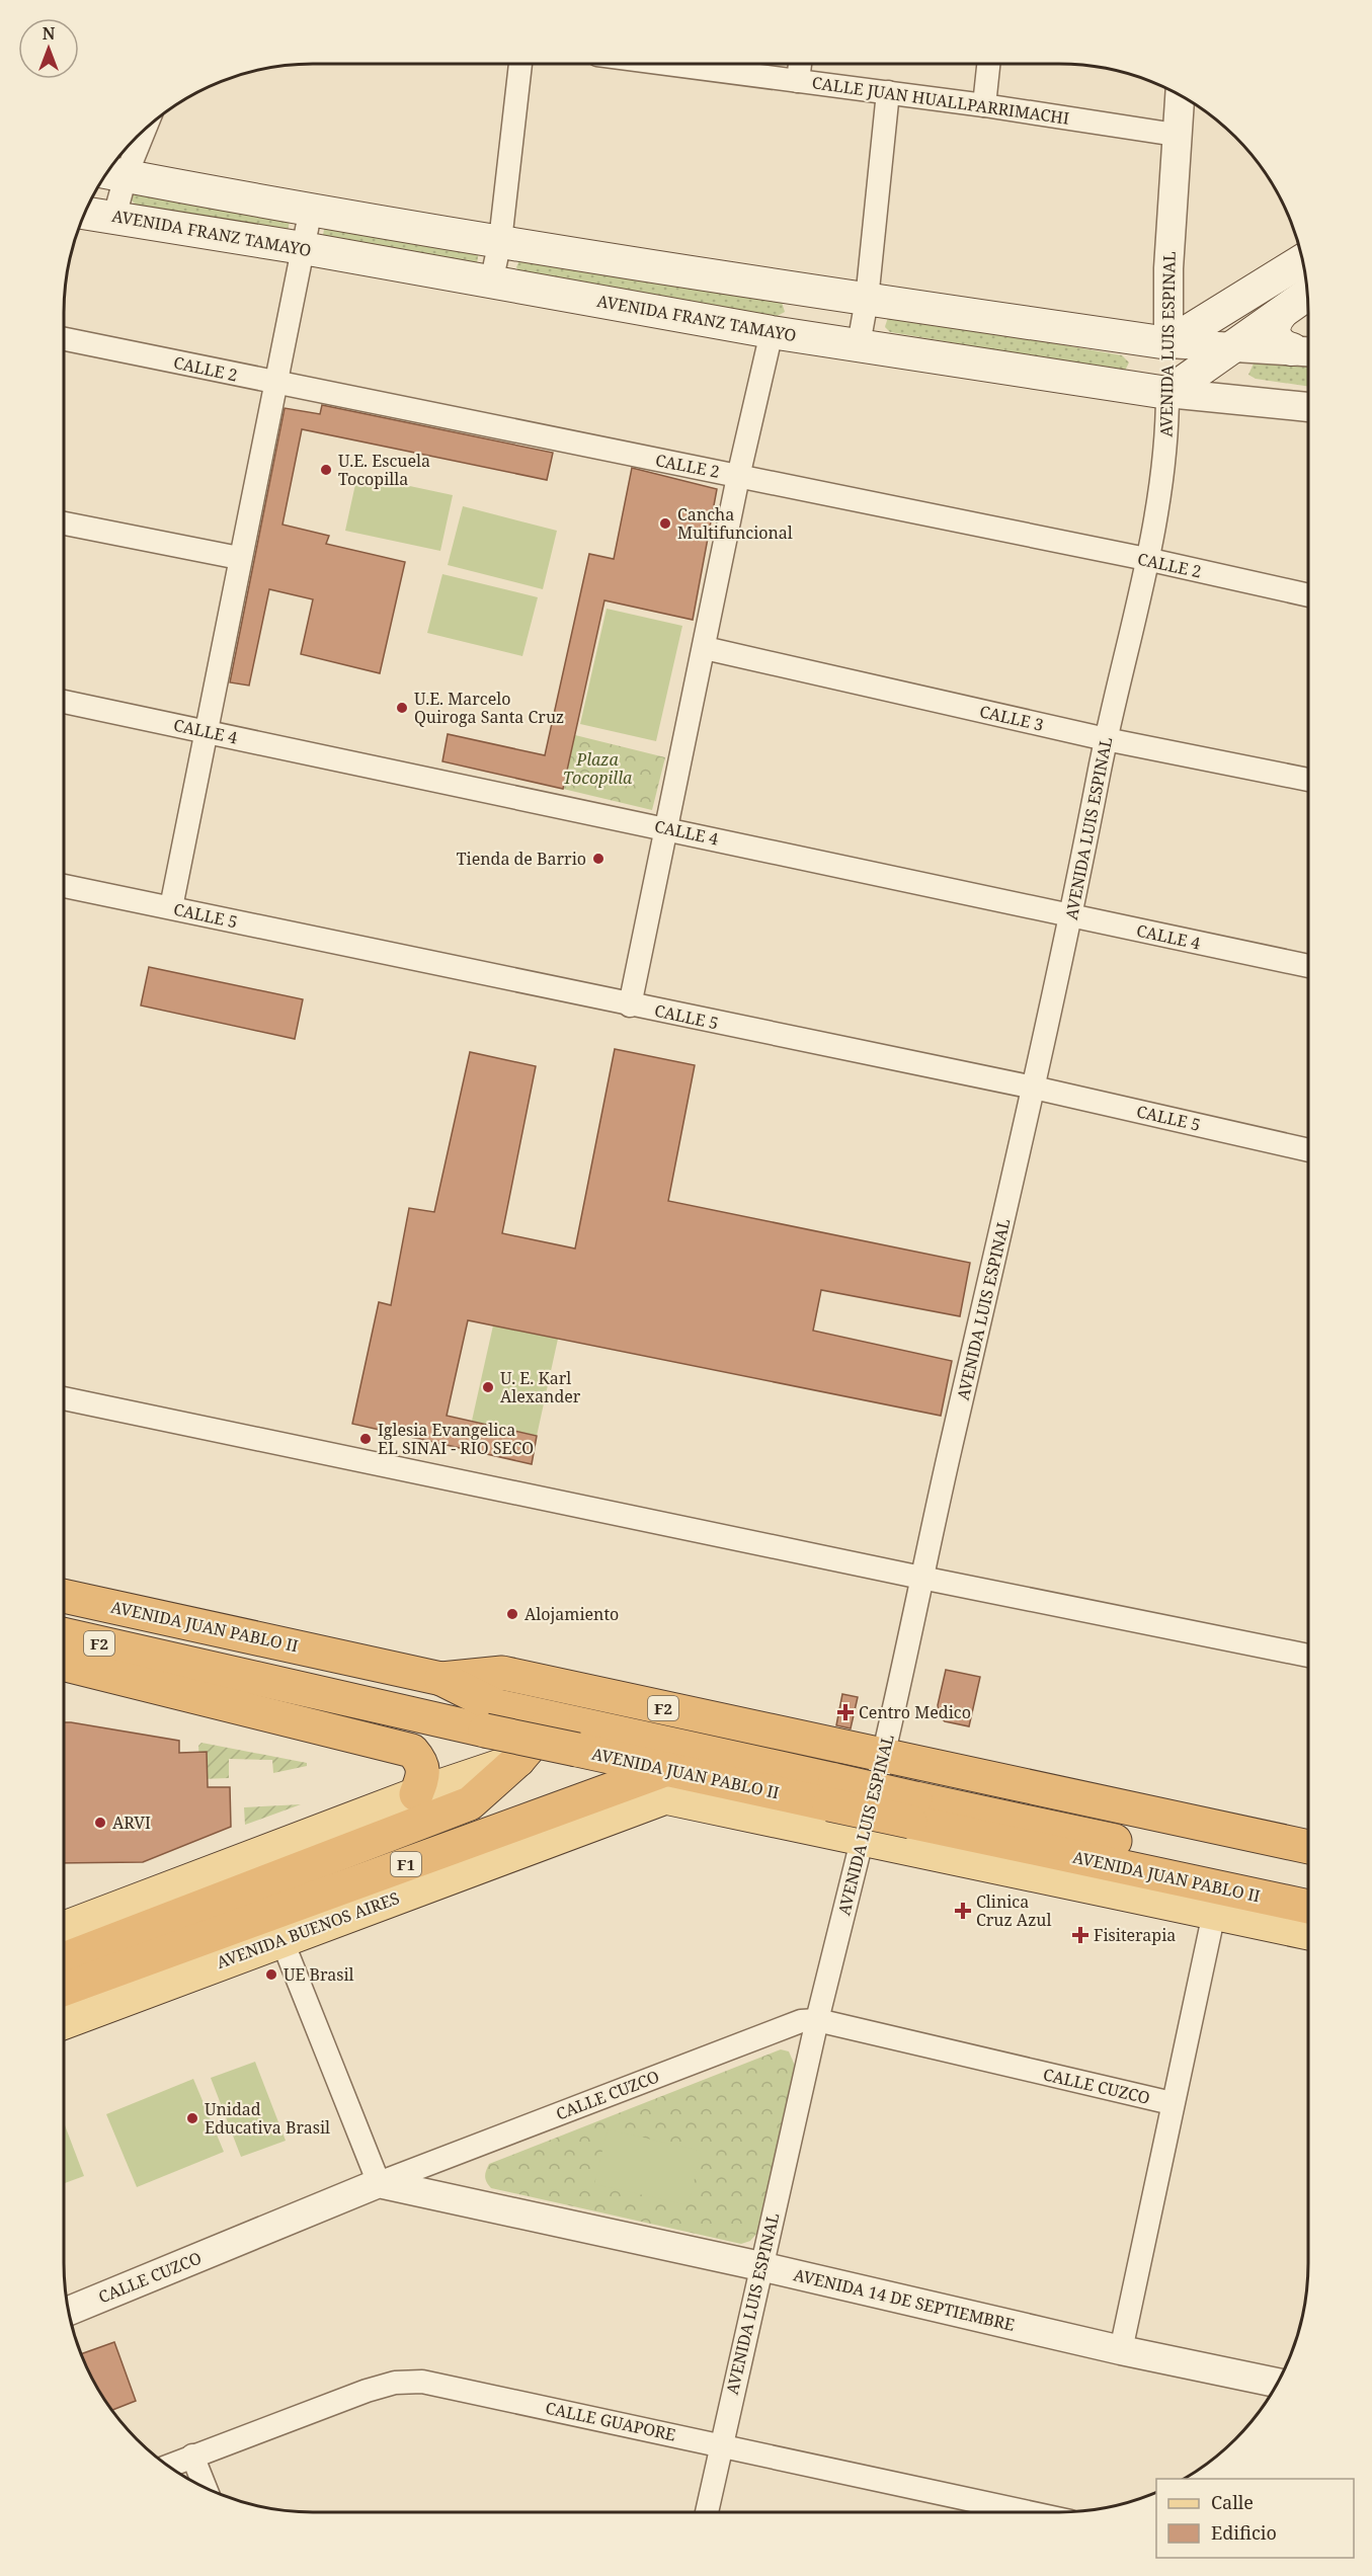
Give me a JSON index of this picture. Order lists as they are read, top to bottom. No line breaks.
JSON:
{"streets":{"highway":["AVENIDA JUAN PABLO II","F2","F1","AVENIDA BUENOS AIRES"],"main road":["AVENIDA FRANZ TAMAYO","AVENIDA LUIS ESPINAL"],"street":["CALLE JUAN HUALLPARRIMACHI","CALLE 2","CALLE 3","CALLE 4","CALLE 5","CALLE CUZCO","AVENIDA 14 DE SEPTIEMBRE","CALLE GUAPORE"]},"crossings":[["CALLE JUAN HUALLPARRIMACHI","AVENIDA LUIS ESPINAL"],["AVENIDA FRANZ TAMAYO","AVENIDA LUIS ESPINAL"],["AVENIDA LUIS ESPINAL","CALLE 2"],["AVENIDA LUIS ESPINAL","CALLE 3"],["AVENIDA LUIS ESPINAL","CALLE 4"],["AVENIDA LUIS ESPINAL","CALLE 5"],["AVENIDA LUIS ESPINAL","AVENIDA JUAN PABLO II"],["AVENIDA LUIS ESPINAL","CALLE CUZCO"],["AVENIDA LUIS ESPINAL","AVENIDA 14 DE SEPTIEMBRE"],["AVENIDA LUIS ESPINAL","CALLE GUAPORE"],["AVENIDA JUAN PABLO II","F2"],["AVENIDA JUAN PABLO II","AVENIDA BUENOS AIRES"],["F2","F1"],["CALLE CUZCO","AVENIDA 14 DE SEPTIEMBRE"]],"parks":["Plaza Tocopilla"],"places":{"other":["U.E. Escuela Tocopilla","Cancha Multifuncional","U.E. Marcelo Quiroga Santa Cruz","Tienda de Barrio","U. E. Karl Alexander","Iglesia Evangelica EL SINAI - RIO SECO","Alojamiento","ARVI","UE Brasil","Unidad Educativa Brasil"],"health":["Centro Medico","Clinica Cruz Azul","Fisiterapia"]},"legend":["Calle","Edificio"],"north":"top"}
